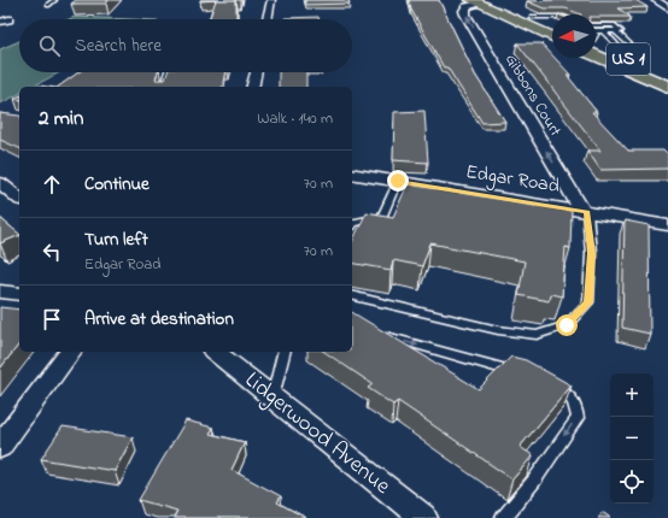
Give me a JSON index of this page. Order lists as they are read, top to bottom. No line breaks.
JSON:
{"streets":{"highway":["US 1"],"street":["Gibbons Court","Edgar Road","Lidgerwood Avenue"]},"crossings":[["Gibbons Court","Edgar Road"]],"one_way":["Gibbons Court"],"north":"left","page":{"search":"Search here","heading":["2 min","Walk · 140 m"],"list":[["Continue","70 m"],["Turn left","Edgar Road","70 m"],"Arrive at destination"],"map_buttons":["+","−"]}}
